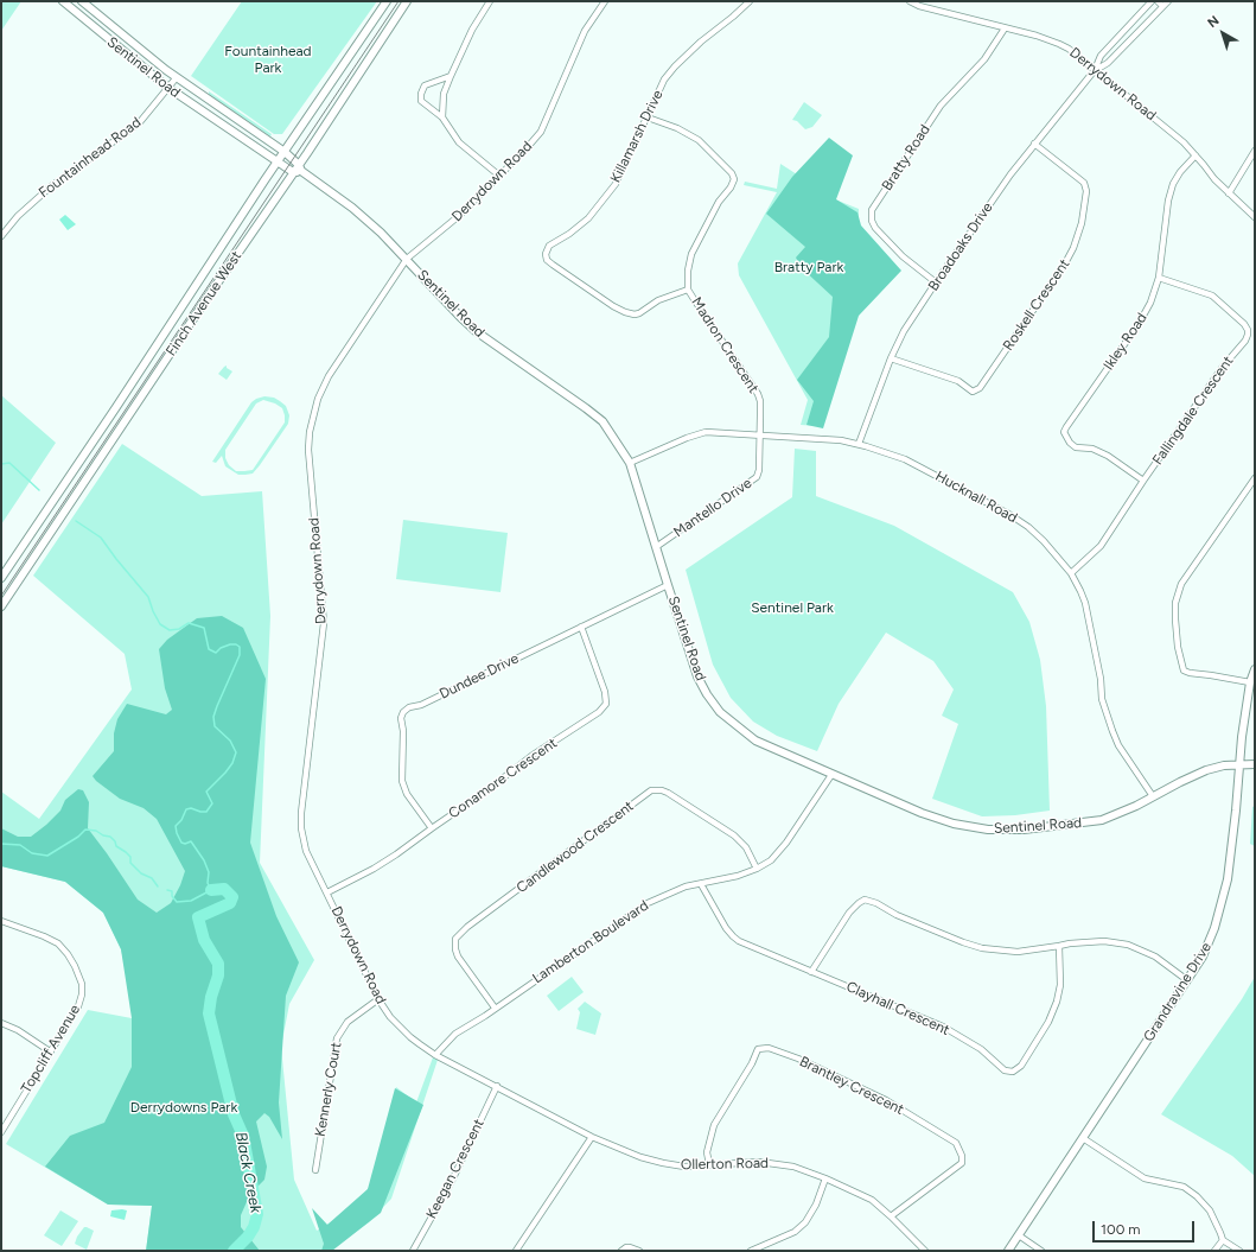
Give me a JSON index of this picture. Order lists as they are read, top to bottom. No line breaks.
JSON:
{"streets":{"street":["Sentinel Road","Derrydown Road","Killamarsh Drive","Fountainhead Road","Bratty Road","Broadoaks Drive","Finch Avenue West","Roskell Crescent","Ikley Road","Madron Crescent","Fallingdale Crescent","Hucknall Road","Mantello Drive","Dundee Drive","Conamore Crescent","Candlewood Crescent","Lamberton Boulevard","Grandravine Drive","Clayhall Crescent","Topcliff Avenue","Brantley Crescent","Kennerly Court","Ollerton Road","Keegan Crescent"]},"crossings":[["Sentinel Road","Derrydown Road"],["Sentinel Road","Fountainhead Road"],["Sentinel Road","Finch Avenue West"],["Sentinel Road","Hucknall Road"],["Sentinel Road","Mantello Drive"],["Sentinel Road","Dundee Drive"],["Sentinel Road","Lamberton Boulevard"],["Sentinel Road","Grandravine Drive"],["Derrydown Road","Bratty Road"],["Derrydown Road","Broadoaks Drive"],["Derrydown Road","Ikley Road"],["Derrydown Road","Conamore Crescent"],["Derrydown Road","Lamberton Boulevard"],["Derrydown Road","Kennerly Court"],["Derrydown Road","Ollerton Road"],["Derrydown Road","Keegan Crescent"],["Killamarsh Drive","Madron Crescent"],["Bratty Road","Broadoaks Drive"],["Broadoaks Drive","Roskell Crescent"],["Broadoaks Drive","Hucknall Road"],["Ikley Road","Fallingdale Crescent"],["Madron Crescent","Hucknall Road"],["Madron Crescent","Mantello Drive"],["Fallingdale Crescent","Hucknall Road"],["Hucknall Road","Mantello Drive"],["Dundee Drive","Conamore Crescent"],["Candlewood Crescent","Lamberton Boulevard"],["Lamberton Boulevard","Clayhall Crescent"],["Brantley Crescent","Ollerton Road"]],"water":["Black Creek"],"parks":["Fountainhead Park","Bratty Park","Sentinel Park","Derrydowns Park"],"scale_bar":"100 m","north":"top left"}
